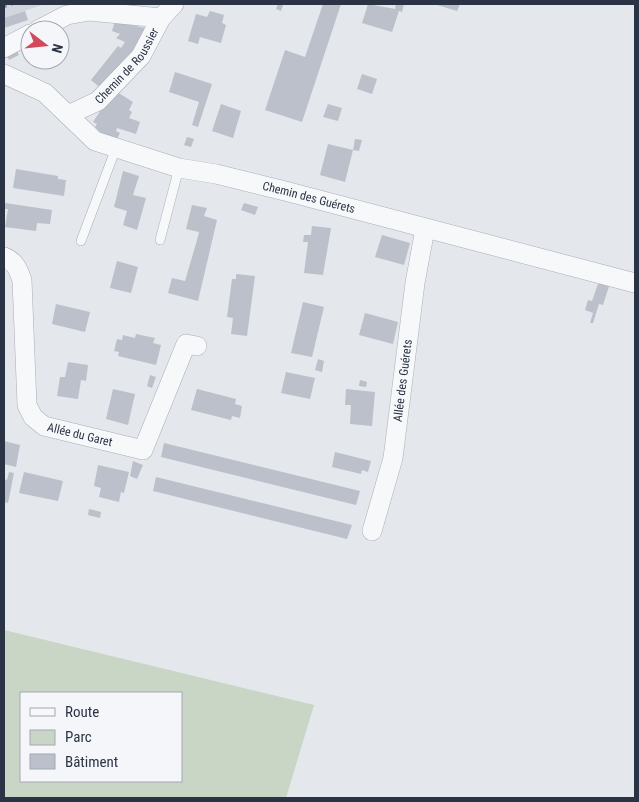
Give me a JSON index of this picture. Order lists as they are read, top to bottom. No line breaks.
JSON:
{"streets":{"street":["Chemin de Roussier","Chemin des Guérets","Allée des Guérets","Allée du Garet"]},"crossings":[["Chemin de Roussier","Chemin des Guérets"],["Chemin des Guérets","Allée des Guérets"]],"legend":["Route","Parc","Bâtiment"],"north":"right"}
